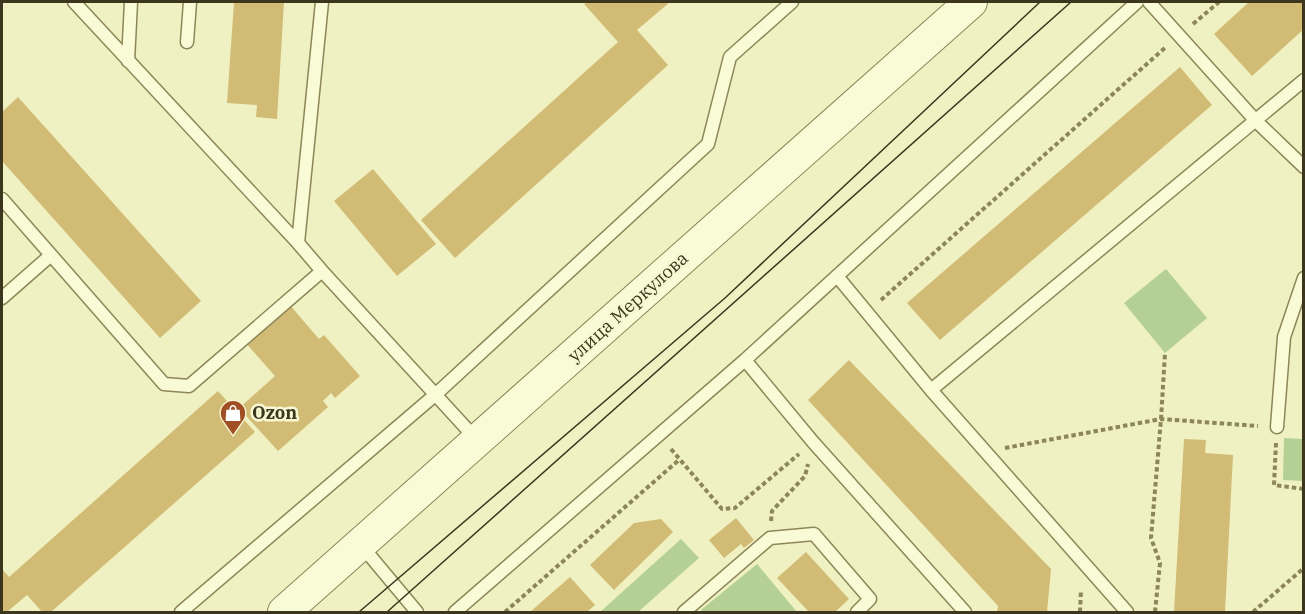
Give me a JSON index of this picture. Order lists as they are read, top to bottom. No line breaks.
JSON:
{"streets":{"street":["улица Меркулова"]},"places":{"shop":["Ozon"]}}
